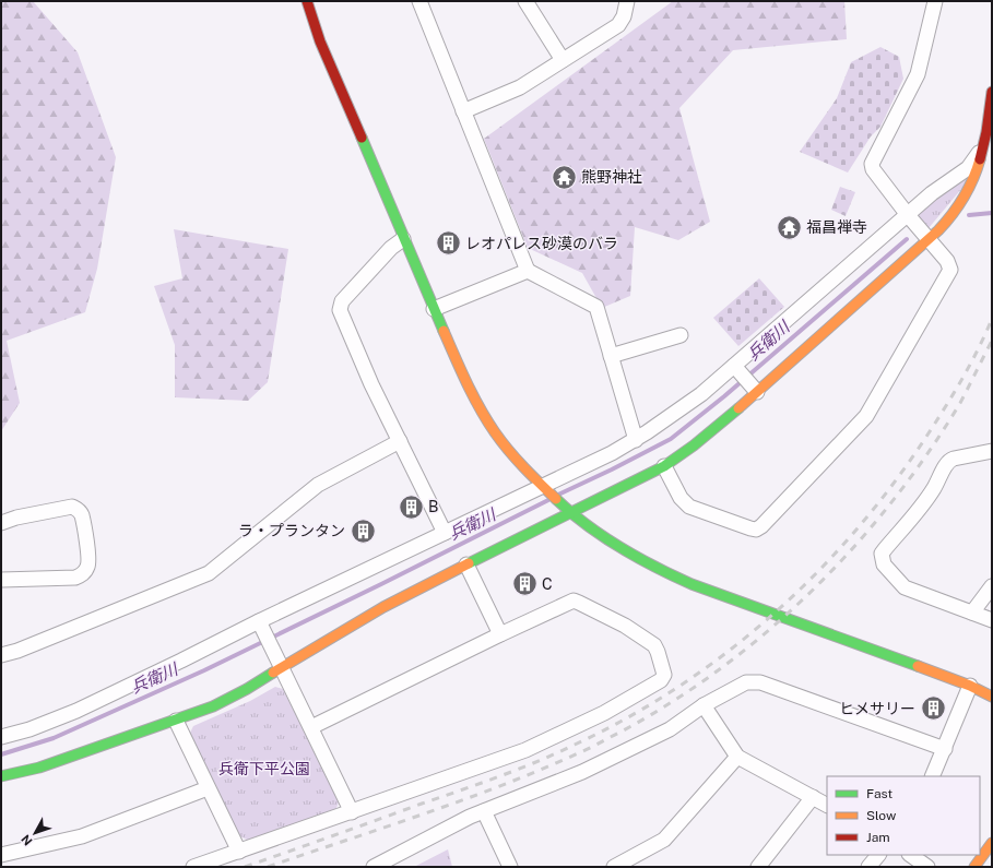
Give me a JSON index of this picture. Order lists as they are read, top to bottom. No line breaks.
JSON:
{"water":["兵衛川"],"parks":["兵衛下平公園"],"places":{"temple":["熊野神社","福昌禅寺"],"building":["レオパレス砂漠のバラ","B","ラ・プランタン","C","ヒメサリー"]},"legend":["Fast","Slow","Jam"],"north":"bottom left"}
